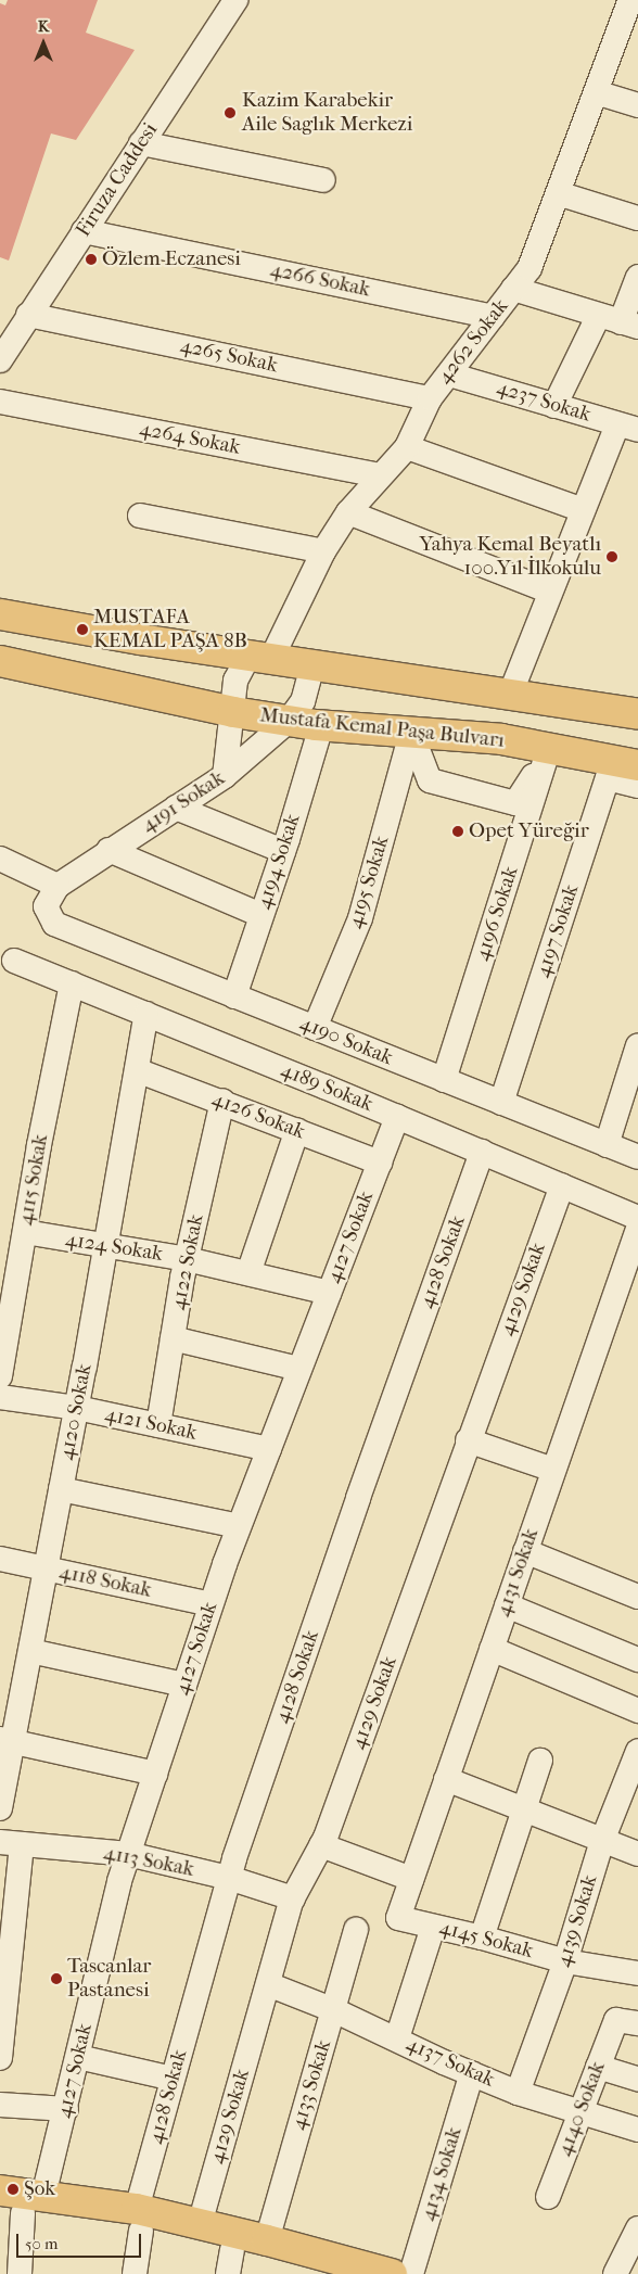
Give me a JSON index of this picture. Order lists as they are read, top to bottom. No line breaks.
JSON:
{"streets":{"main road":["Mustafa Kemal Paşa Bulvarı"],"street":["Firuza Caddesi","4266 Sokak","4262 Sokak","4265 Sokak","4237 Sokak","4264 Sokak","4191 Sokak","4194 Sokak","4195 Sokak","4196 Sokak","4197 Sokak","4190 Sokak","4189 Sokak","4126 Sokak","4115 Sokak","4127 Sokak","4124 Sokak","4122 Sokak","4128 Sokak","4129 Sokak","4120 Sokak","4121 Sokak","4131 Sokak","4118 Sokak","4113 Sokak","4139 Sokak","4145 Sokak","4137 Sokak","4133 Sokak","4140 Sokak","4134 Sokak"]},"crossings":[["Firuza Caddesi","4266 Sokak"],["Firuza Caddesi","4265 Sokak"],["4266 Sokak","4262 Sokak"],["4262 Sokak","4265 Sokak"],["4262 Sokak","4237 Sokak"],["4262 Sokak","4264 Sokak"],["4262 Sokak","Mustafa Kemal Paşa Bulvarı"],["4262 Sokak","4191 Sokak"],["Mustafa Kemal Paşa Bulvarı","4191 Sokak"],["Mustafa Kemal Paşa Bulvarı","4194 Sokak"],["Mustafa Kemal Paşa Bulvarı","4195 Sokak"],["Mustafa Kemal Paşa Bulvarı","4196 Sokak"],["Mustafa Kemal Paşa Bulvarı","4197 Sokak"],["4191 Sokak","4190 Sokak"],["4194 Sokak","4190 Sokak"],["4195 Sokak","4190 Sokak"],["4196 Sokak","4190 Sokak"],["4197 Sokak","4190 Sokak"],["4189 Sokak","4115 Sokak"],["4189 Sokak","4127 Sokak"],["4189 Sokak","4128 Sokak"],["4189 Sokak","4129 Sokak"],["4189 Sokak","4120 Sokak"],["4126 Sokak","4127 Sokak"],["4126 Sokak","4122 Sokak"],["4126 Sokak","4120 Sokak"],["4115 Sokak","4124 Sokak"],["4127 Sokak","4124 Sokak"],["4127 Sokak","4121 Sokak"],["4127 Sokak","4118 Sokak"],["4127 Sokak","4113 Sokak"],["4124 Sokak","4122 Sokak"],["4124 Sokak","4120 Sokak"],["4122 Sokak","4121 Sokak"],["4128 Sokak","4113 Sokak"],["4129 Sokak","4113 Sokak"],["4129 Sokak","4137 Sokak"],["4120 Sokak","4121 Sokak"],["4120 Sokak","4118 Sokak"],["4131 Sokak","4145 Sokak"],["4139 Sokak","4145 Sokak"],["4139 Sokak","4137 Sokak"],["4137 Sokak","4133 Sokak"],["4137 Sokak","4140 Sokak"],["4137 Sokak","4134 Sokak"]],"places":["Kazim Karabekir Aile Saglık Merkezi","Özlem Eczanesi","Yahya Kemal Beyatlı 100.Yıl İlkokulu","MUSTAFA KEMAL PAŞA 8B","Opet Yüreğir","Tascanlar Pastanesi","Şok"],"scale_bar":"50 m","north":"top"}
